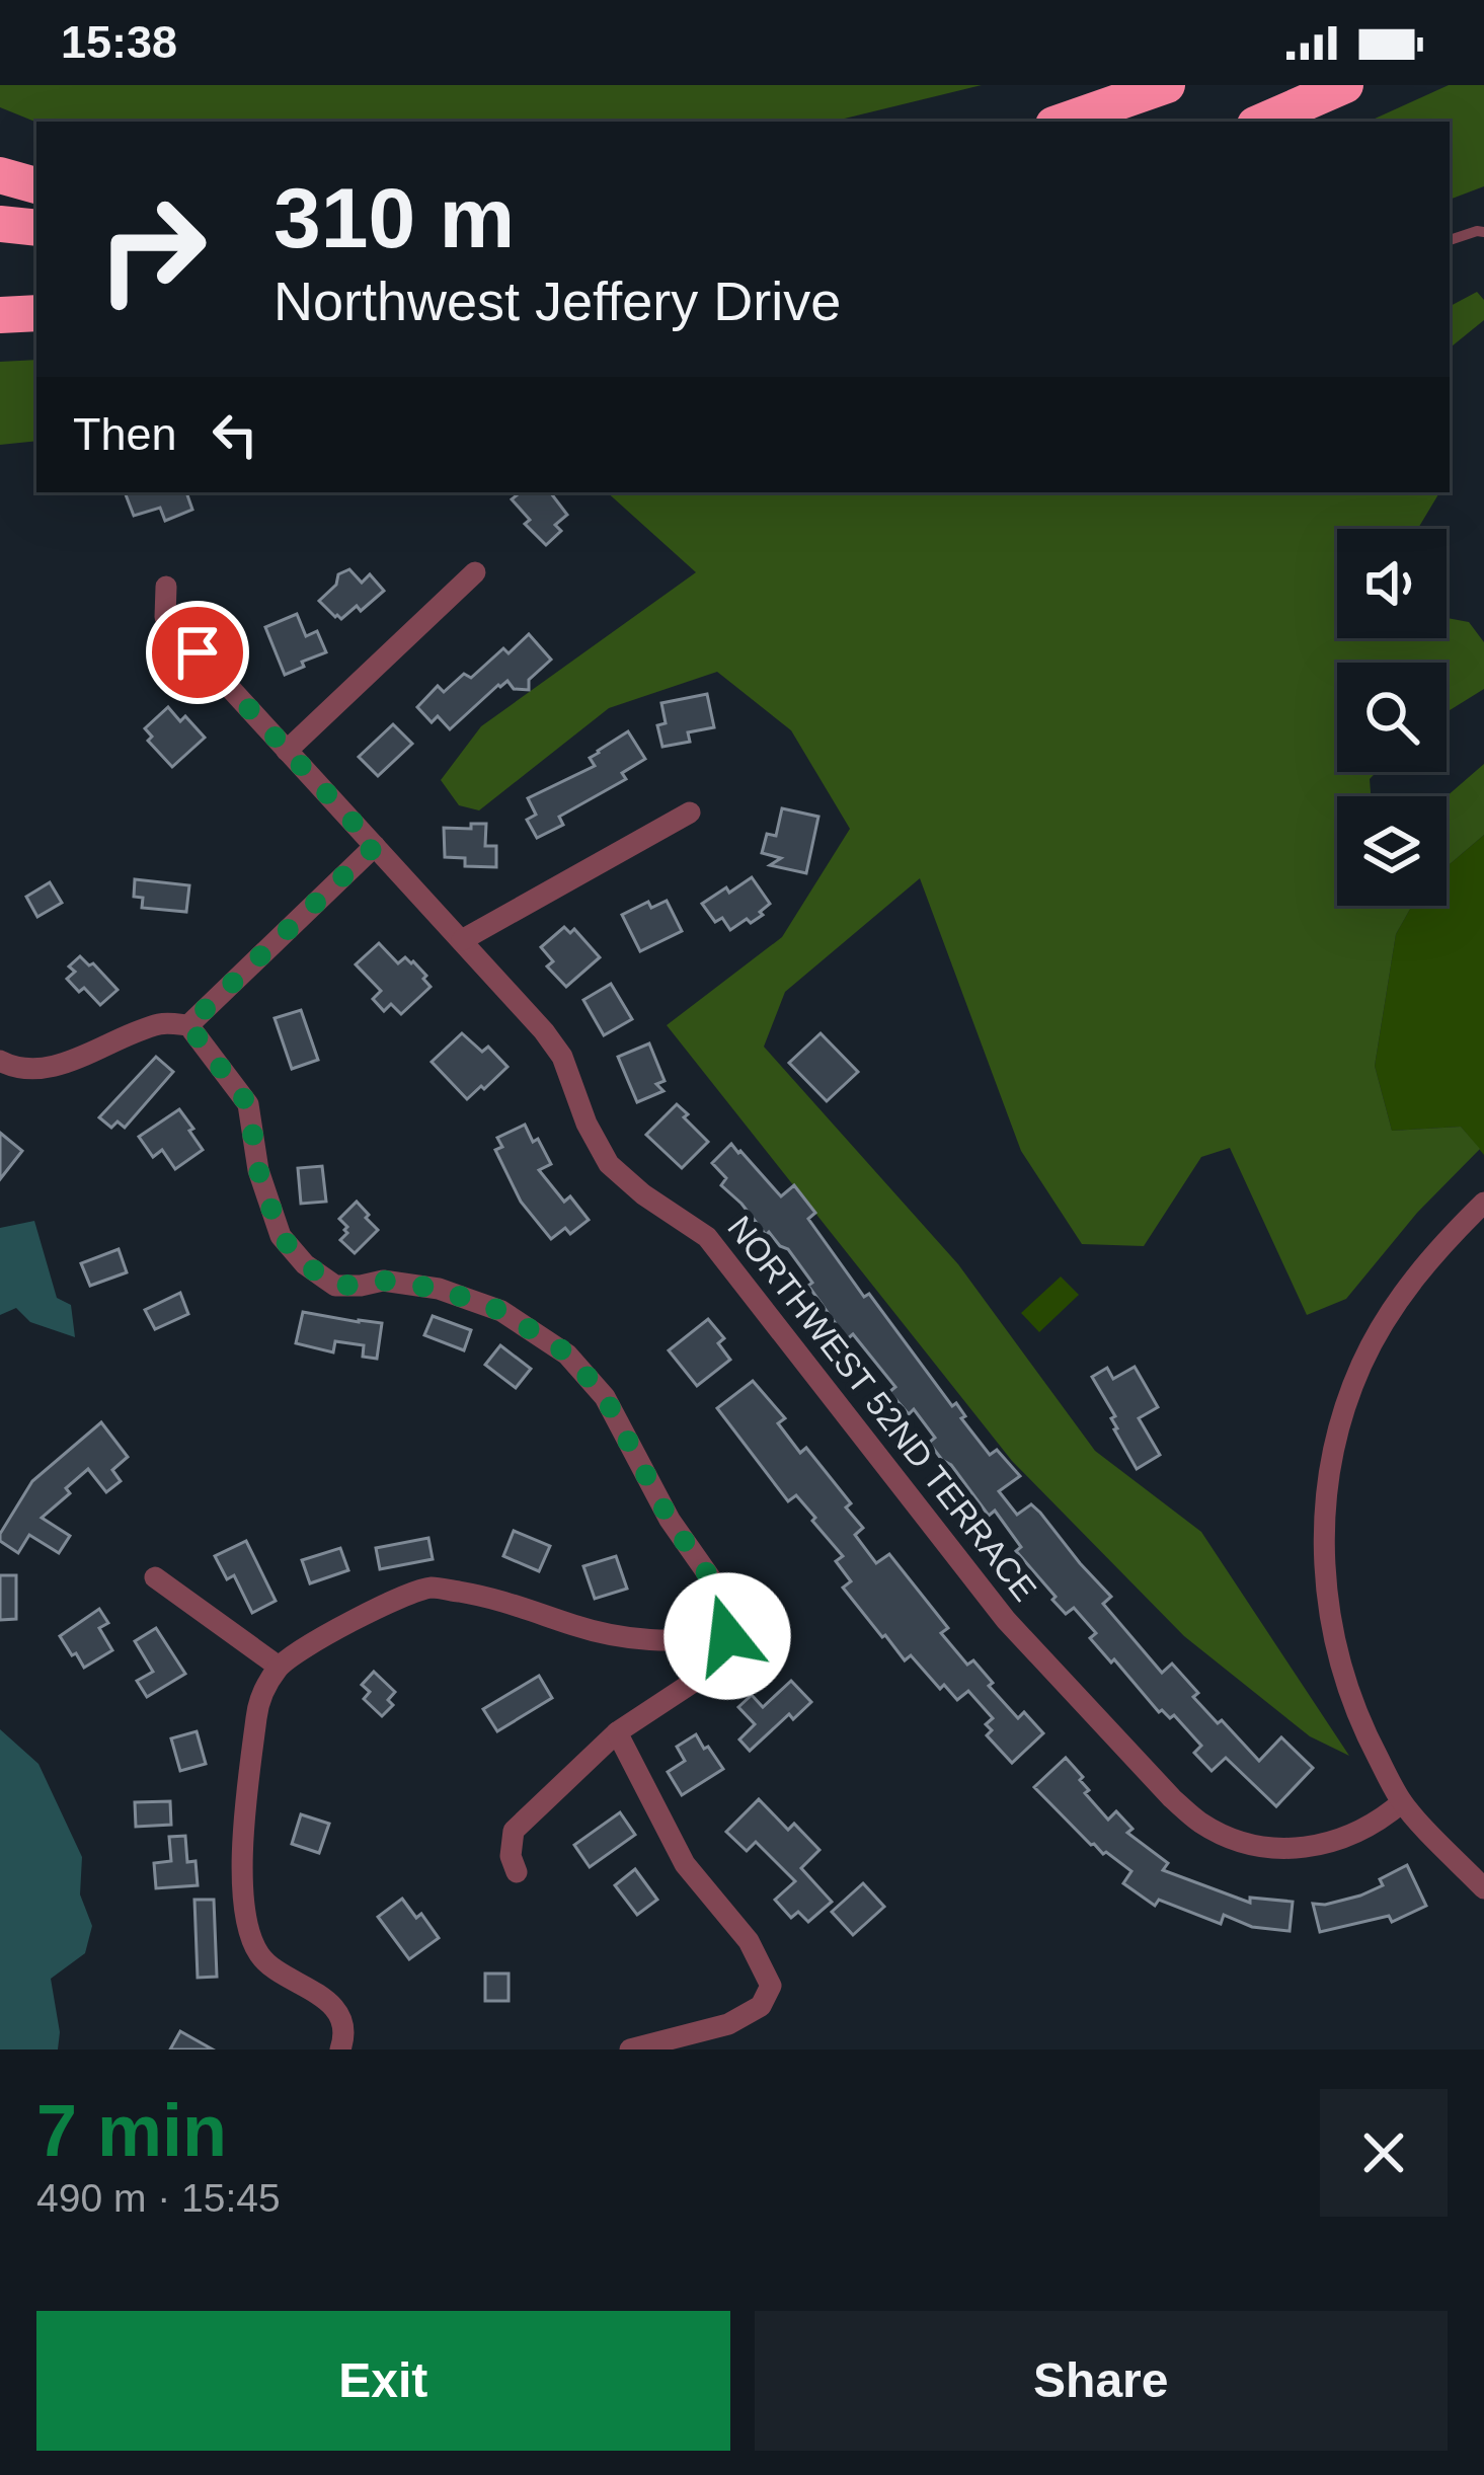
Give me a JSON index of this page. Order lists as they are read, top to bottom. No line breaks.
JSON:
{"streets":{"street":["NORTHWEST 52ND TERRACE"]},"page":{"status":"15:38","turn":["310 m","Northwest Jeffery Drive"],"then":"Then","heading":["7 min","490 m · 15:45"],"buttons":["Exit","Share"]}}
